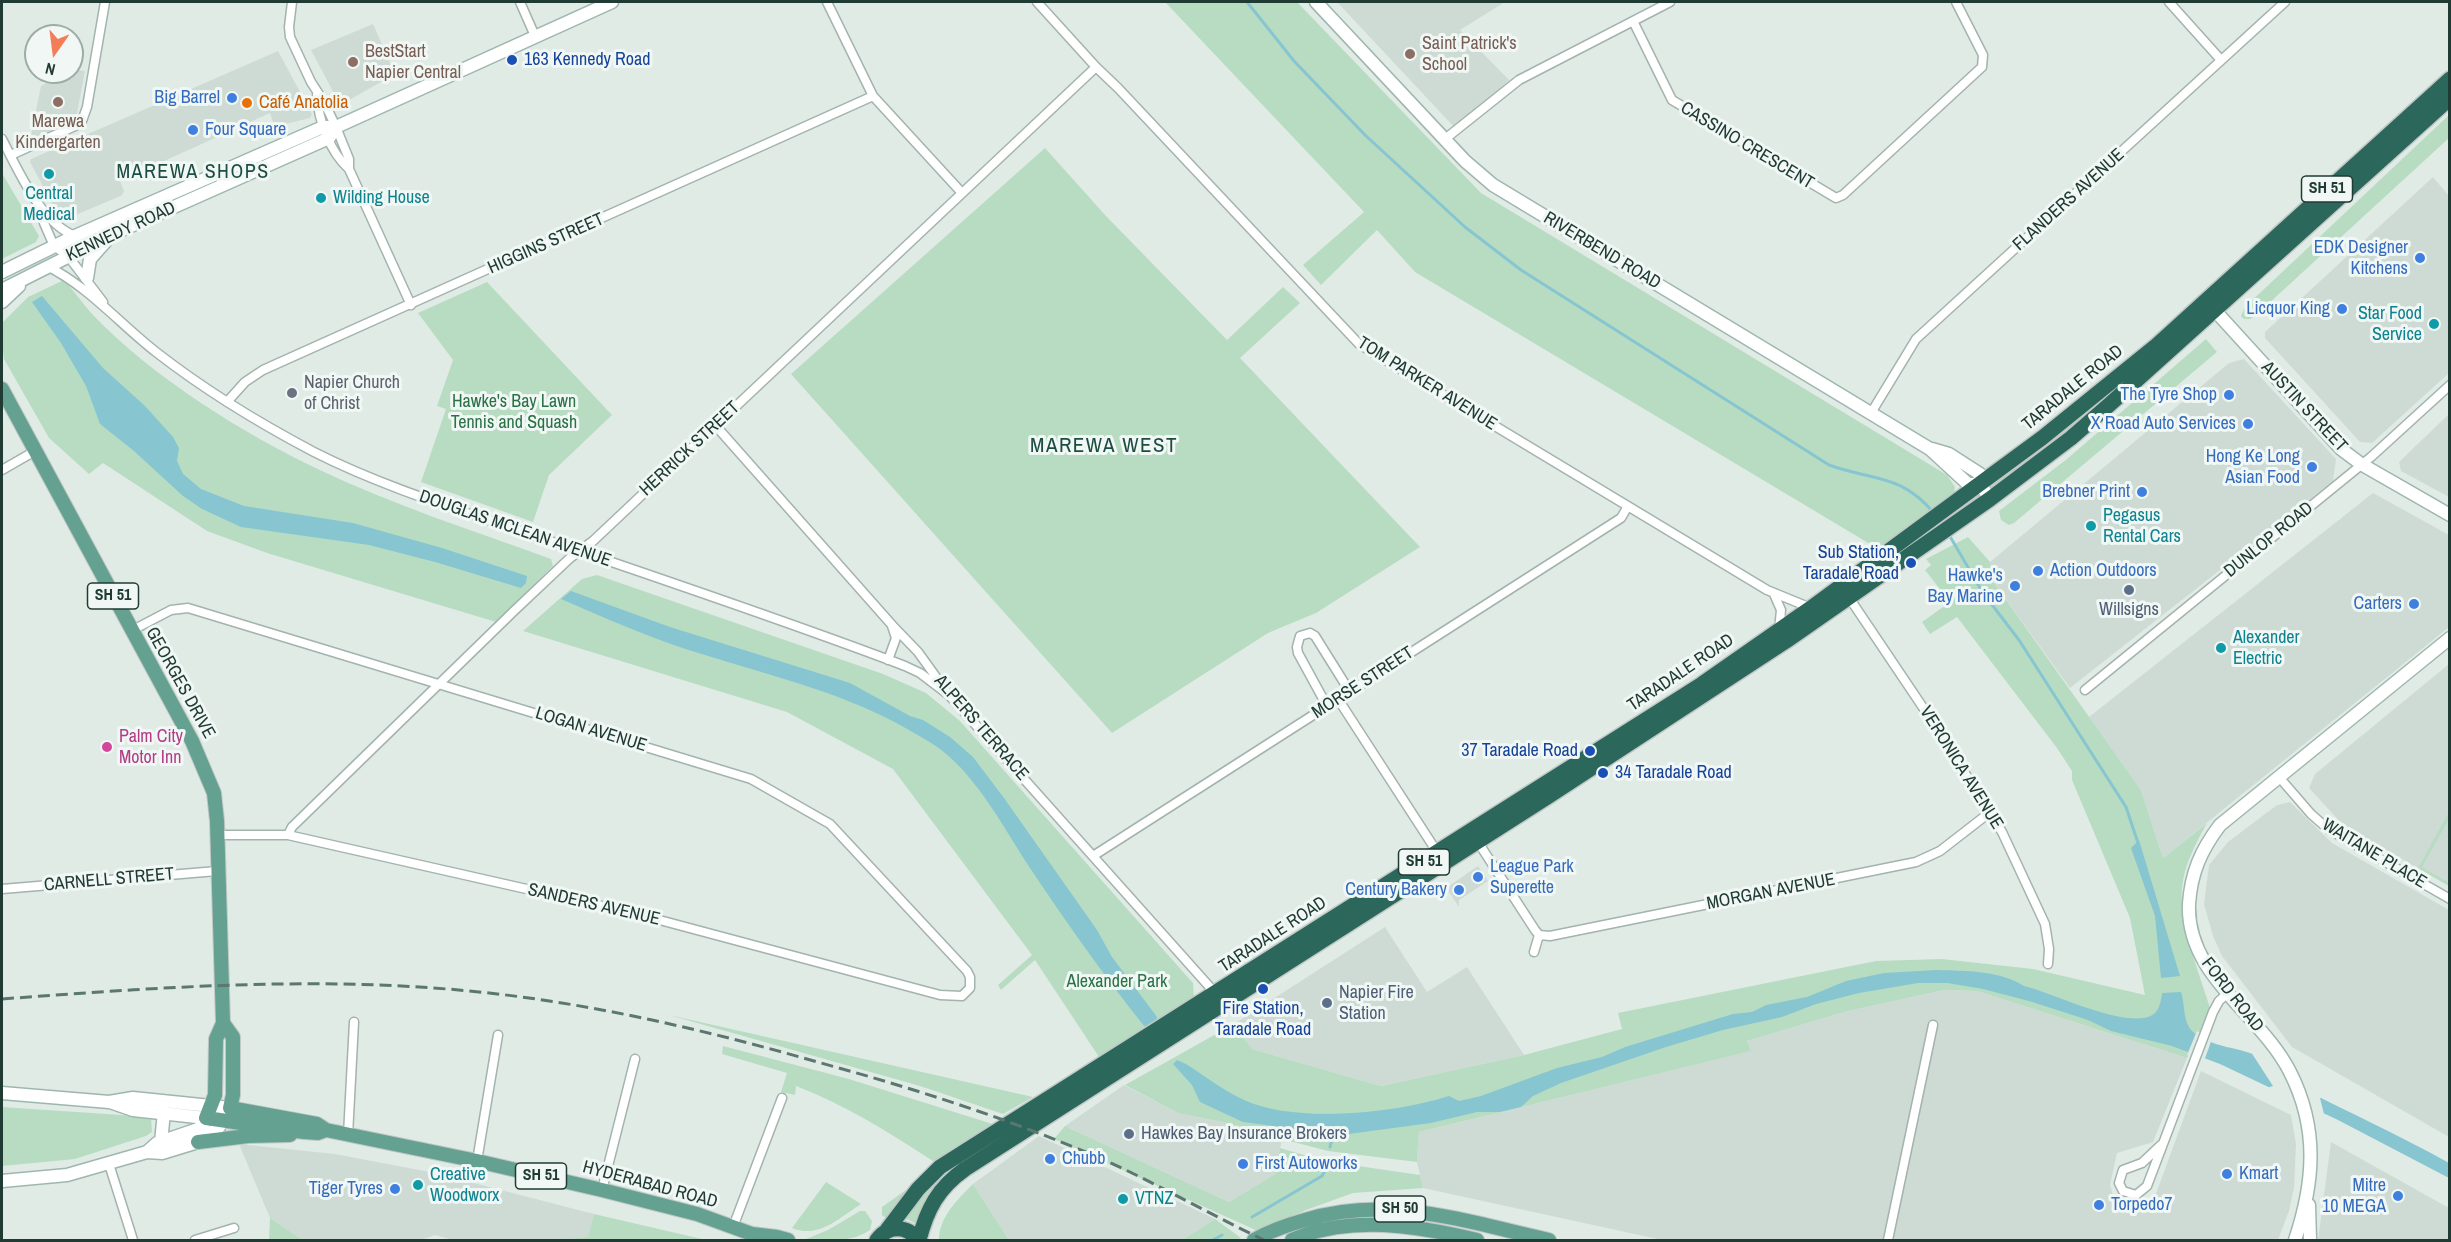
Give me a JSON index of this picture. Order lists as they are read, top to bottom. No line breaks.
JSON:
{"streets":{"highway":["SH 51","TARADALE ROAD"],"main road":["KENNEDY ROAD","RIVERBEND ROAD","AUSTIN STREET","GEORGES DRIVE","FORD ROAD","HYDERABAD ROAD","SH 50"],"street":["CASSINO CRESCENT","FLANDERS AVENUE","HIGGINS STREET","TOM PARKER AVENUE","HERRICK STREET","DOUGLAS MCLEAN AVENUE","DUNLOP ROAD","MORSE STREET","ALPERS TERRACE","LOGAN AVENUE","VERONICA AVENUE","WAITANE PLACE","CARNELL STREET","MORGAN AVENUE","SANDERS AVENUE"]},"crossings":[["SH 51","TARADALE ROAD"],["FLANDERS AVENUE","RIVERBEND ROAD"],["KENNEDY ROAD","DOUGLAS MCLEAN AVENUE"],["HIGGINS STREET","DOUGLAS MCLEAN AVENUE"],["RIVERBEND ROAD","TARADALE ROAD"],["TOM PARKER AVENUE","TARADALE ROAD"],["TOM PARKER AVENUE","HERRICK STREET"],["TOM PARKER AVENUE","MORSE STREET"],["TARADALE ROAD","AUSTIN STREET"],["TARADALE ROAD","ALPERS TERRACE"],["TARADALE ROAD","VERONICA AVENUE"],["AUSTIN STREET","DUNLOP ROAD"],["HERRICK STREET","DOUGLAS MCLEAN AVENUE"],["HERRICK STREET","ALPERS TERRACE"],["HERRICK STREET","LOGAN AVENUE"],["HERRICK STREET","SANDERS AVENUE"],["DOUGLAS MCLEAN AVENUE","ALPERS TERRACE"],["GEORGES DRIVE","LOGAN AVENUE"],["GEORGES DRIVE","CARNELL STREET"],["GEORGES DRIVE","SANDERS AVENUE"],["GEORGES DRIVE","HYDERABAD ROAD"],["MORSE STREET","ALPERS TERRACE"],["LOGAN AVENUE","SANDERS AVENUE"],["VERONICA AVENUE","MORGAN AVENUE"],["WAITANE PLACE","FORD ROAD"]],"districts":["MAREWA SHOPS","MAREWA WEST"],"parks":["Hawke's Bay Lawn Tennis and Squash","Alexander Park"],"places":["Saint Patrick's School","163 Kennedy Road","BestStart Napier Central","Big Barrel","Marewa Kindergarten","Café Anatolia","Four Square","Central Medical","Wilding House","EDK Designer Kitchens","Licquor King","Star Food Service","Napier Church of Christ","The Tyre Shop","X Road Auto Services","Hong Ke Long Asian Food","Brebner Print","Pegasus Rental Cars","Sub Station, Taradale Road","Action Outdoors","Hawke's Bay Marine","Willsigns","Carters","Alexander Electric","Palm City Motor Inn","37 Taradale Road","34 Taradale Road","League Park Superette","Century Bakery","Fire Station, Taradale Road","Napier Fire Station","Hawkes Bay Insurance Brokers","Chubb","First Autoworks","Kmart","Creative Woodworx","Tiger Tyres","Mitre 10 MEGA","VTNZ","Torpedo7"],"north":"bottom"}
